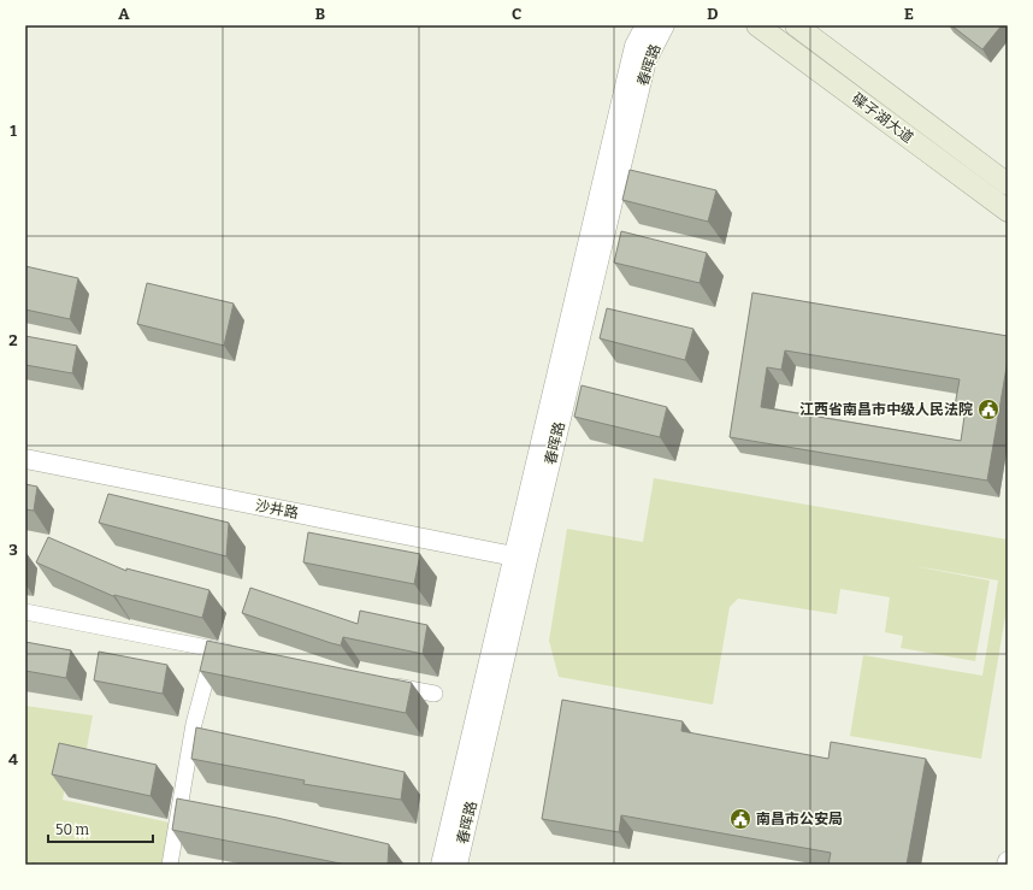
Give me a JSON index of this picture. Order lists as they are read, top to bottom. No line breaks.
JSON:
{"streets":{"main road":["碟子湖大道"],"street":["春晖路","沙井路"]},"crossings":[["春晖路","沙井路"]],"places":{"public building":["江西省南昌市中级人民法院","南昌市公安局"]},"scale_bar":"50 m","grid":{"columns":["A","B","C","D","E"],"rows":["1","2","3","4"]}}
